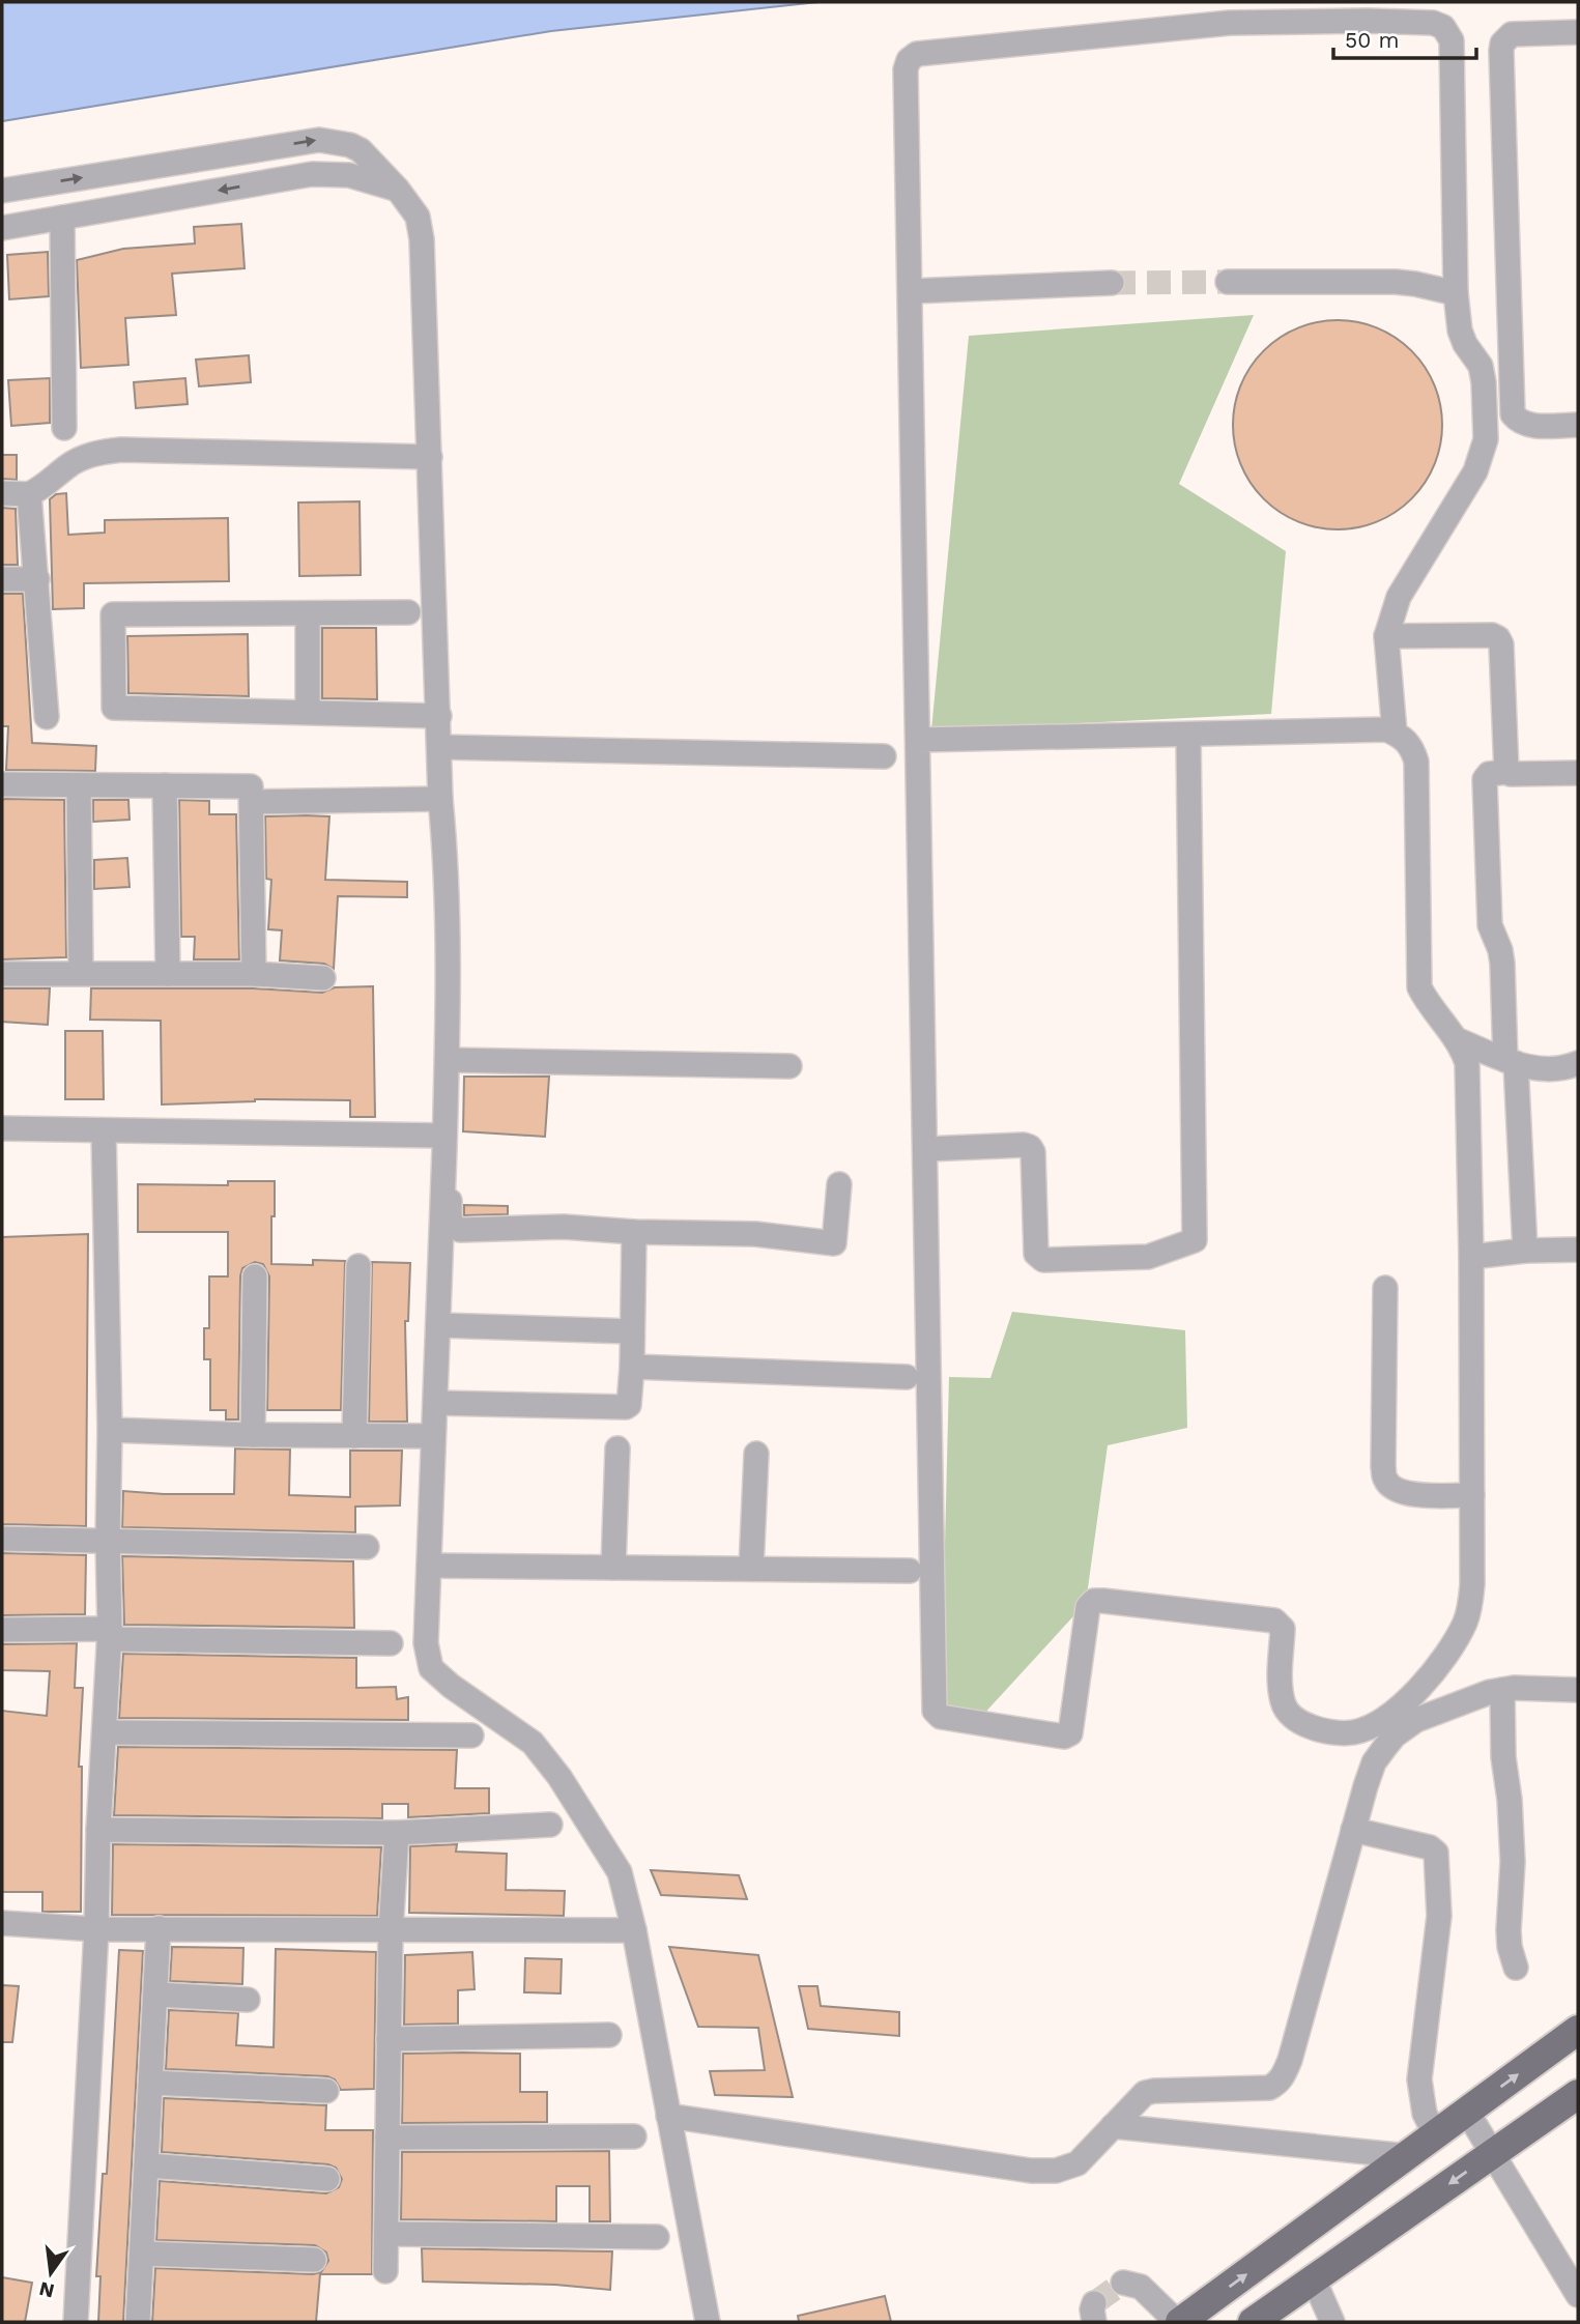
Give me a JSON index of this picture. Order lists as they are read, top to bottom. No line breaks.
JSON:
{"scale_bar":"50 m","north":"bottom"}
